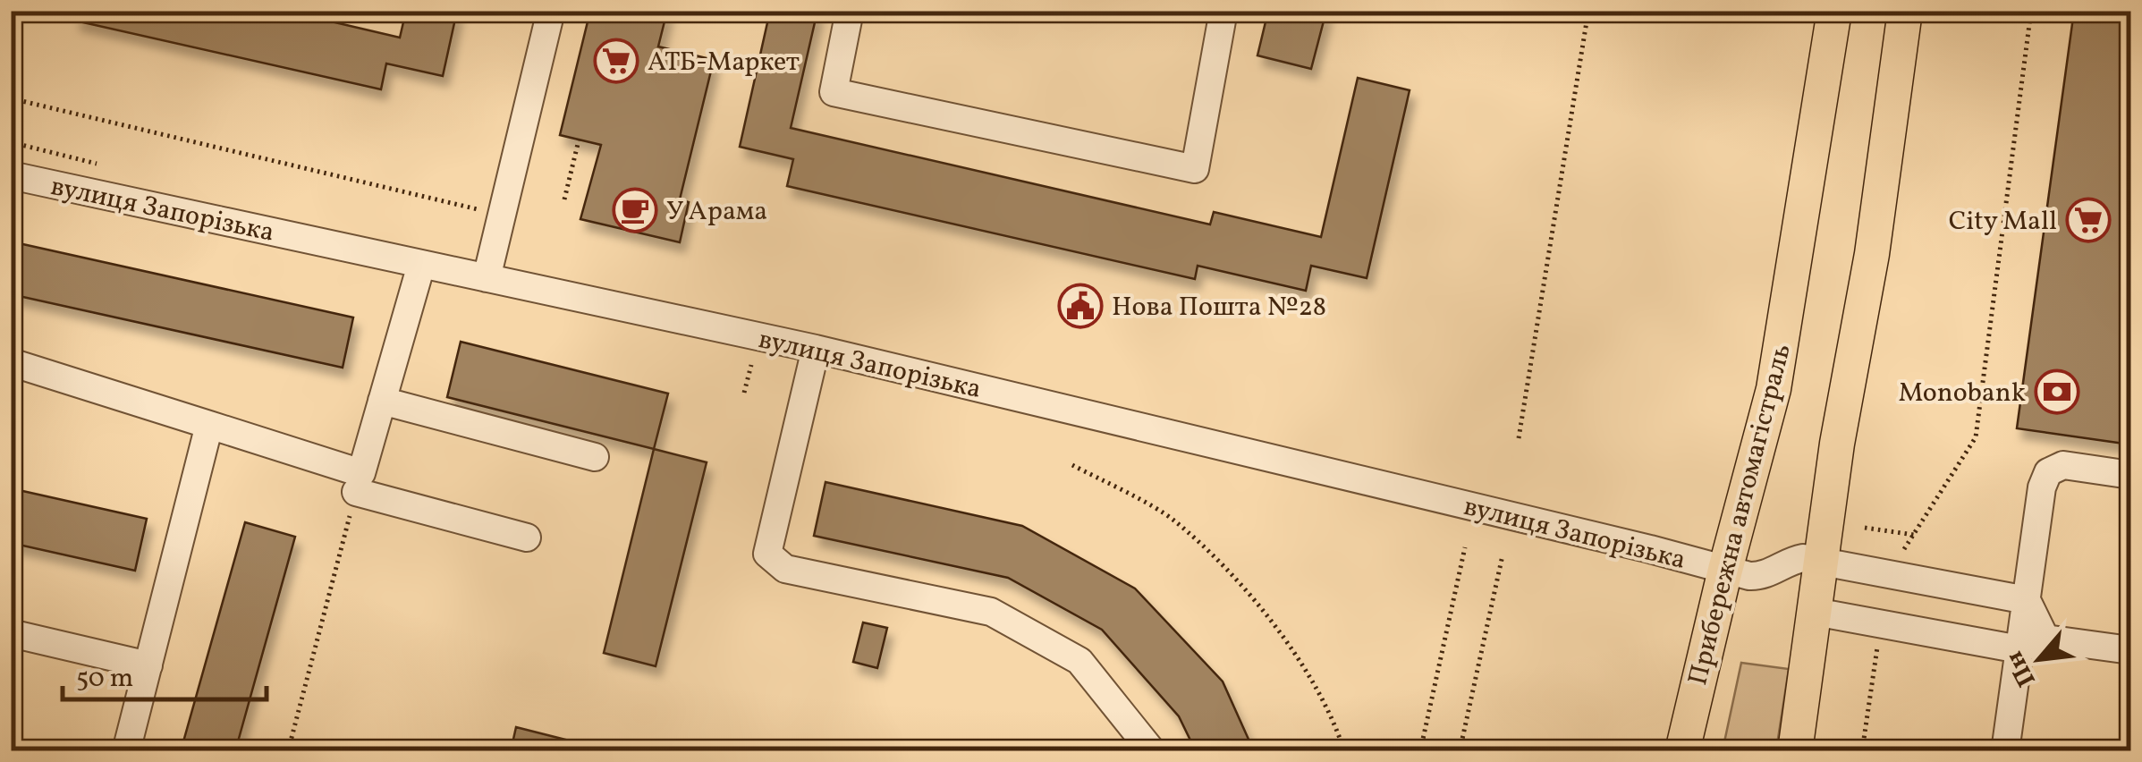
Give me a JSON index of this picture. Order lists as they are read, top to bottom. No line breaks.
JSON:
{"streets":{"main road":["Прибережна автомагістраль"],"street":["вулиця Запорізька"]},"crossings":[["вулиця Запорізька","Прибережна автомагістраль"]],"places":{"supermarket":["АТБ-Маркет","City Mall"],"cafe":["У Арама"],"public building":["Нова Пошта №28"],"bank":["Monobank"]},"scale_bar":"50 m","north":"bottom left"}
